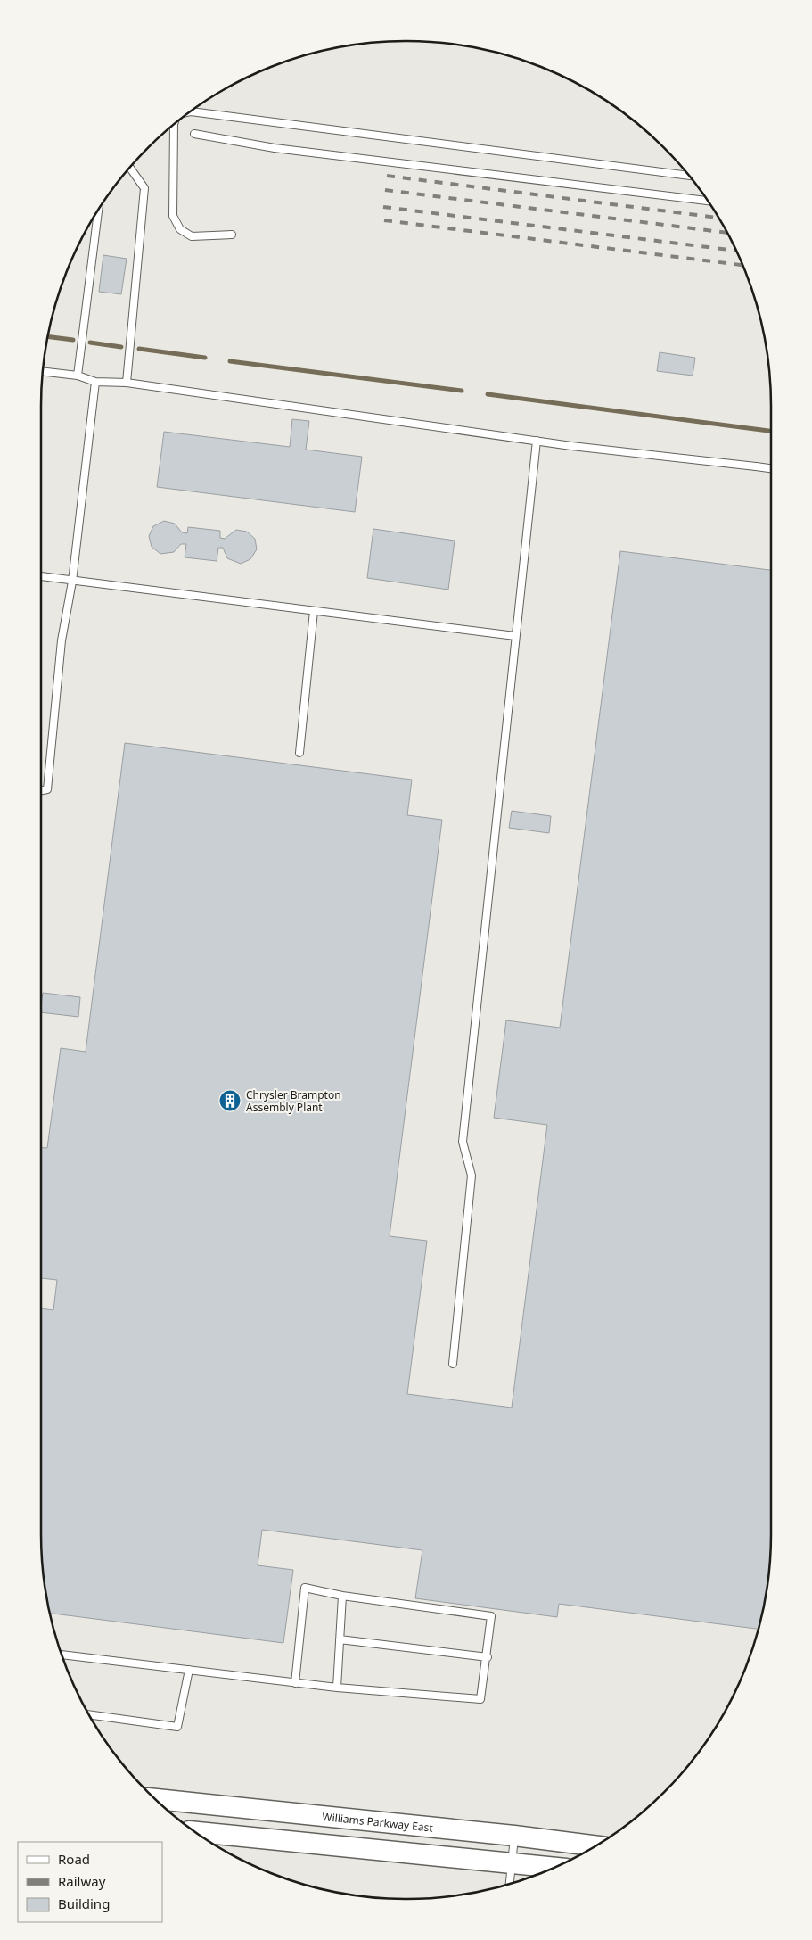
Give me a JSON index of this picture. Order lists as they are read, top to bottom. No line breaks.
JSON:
{"streets":{"main road":["Williams Parkway East"]},"places":{"building":["Chrysler Brampton Assembly Plant"]},"legend":["Road","Railway","Building"]}
